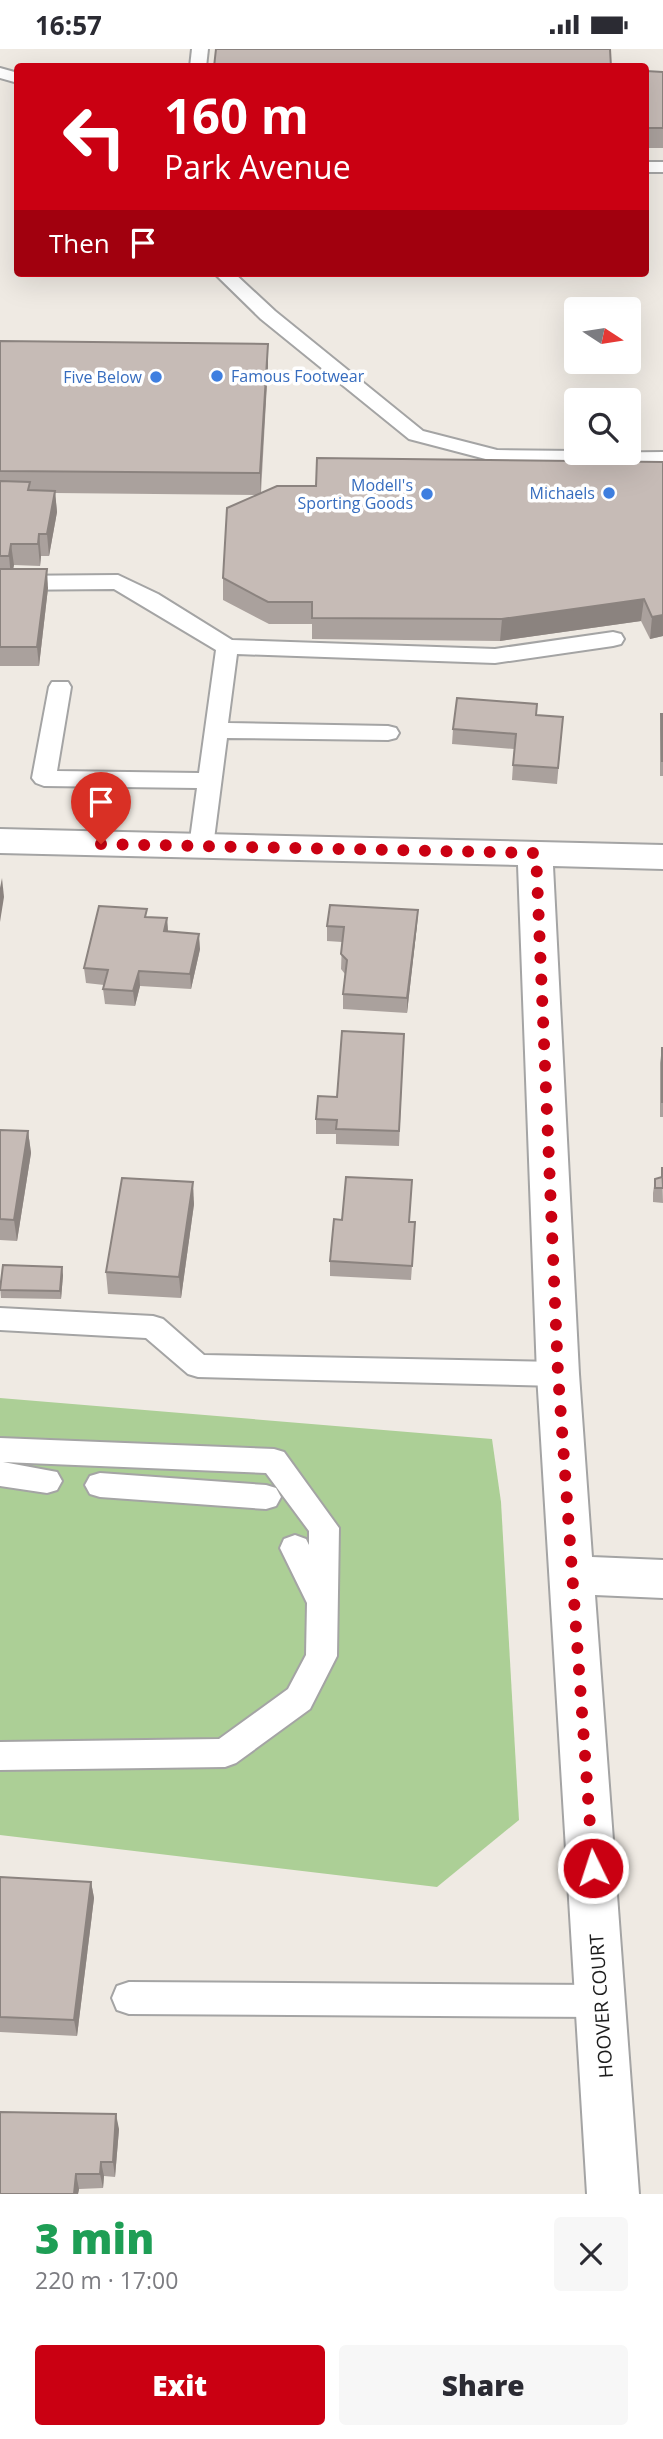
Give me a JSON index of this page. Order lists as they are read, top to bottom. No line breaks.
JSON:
{"streets":{"street":["HOOVER COURT"]},"places":["Famous Footwear","Five Below","Michaels","Modell's Sporting Goods"],"north":"right","page":{"status":"16:57","turn":["160 m","Park Avenue"],"then":"Then","heading":["3 min","220 m · 17:00"],"buttons":["Exit","Share"]}}
